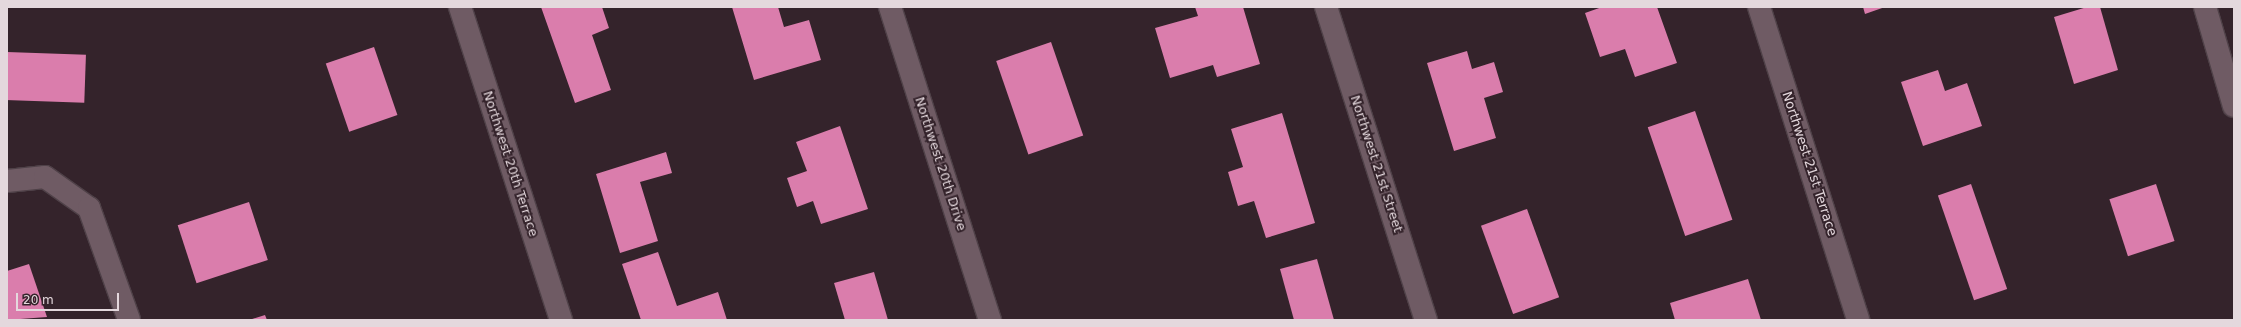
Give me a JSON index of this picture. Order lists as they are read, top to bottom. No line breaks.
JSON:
{"streets":{"street":["Northwest 20th Terrace","Northwest 20th Drive","Northwest 21st Street","Northwest 21st Terrace"]},"scale_bar":"20 m"}
